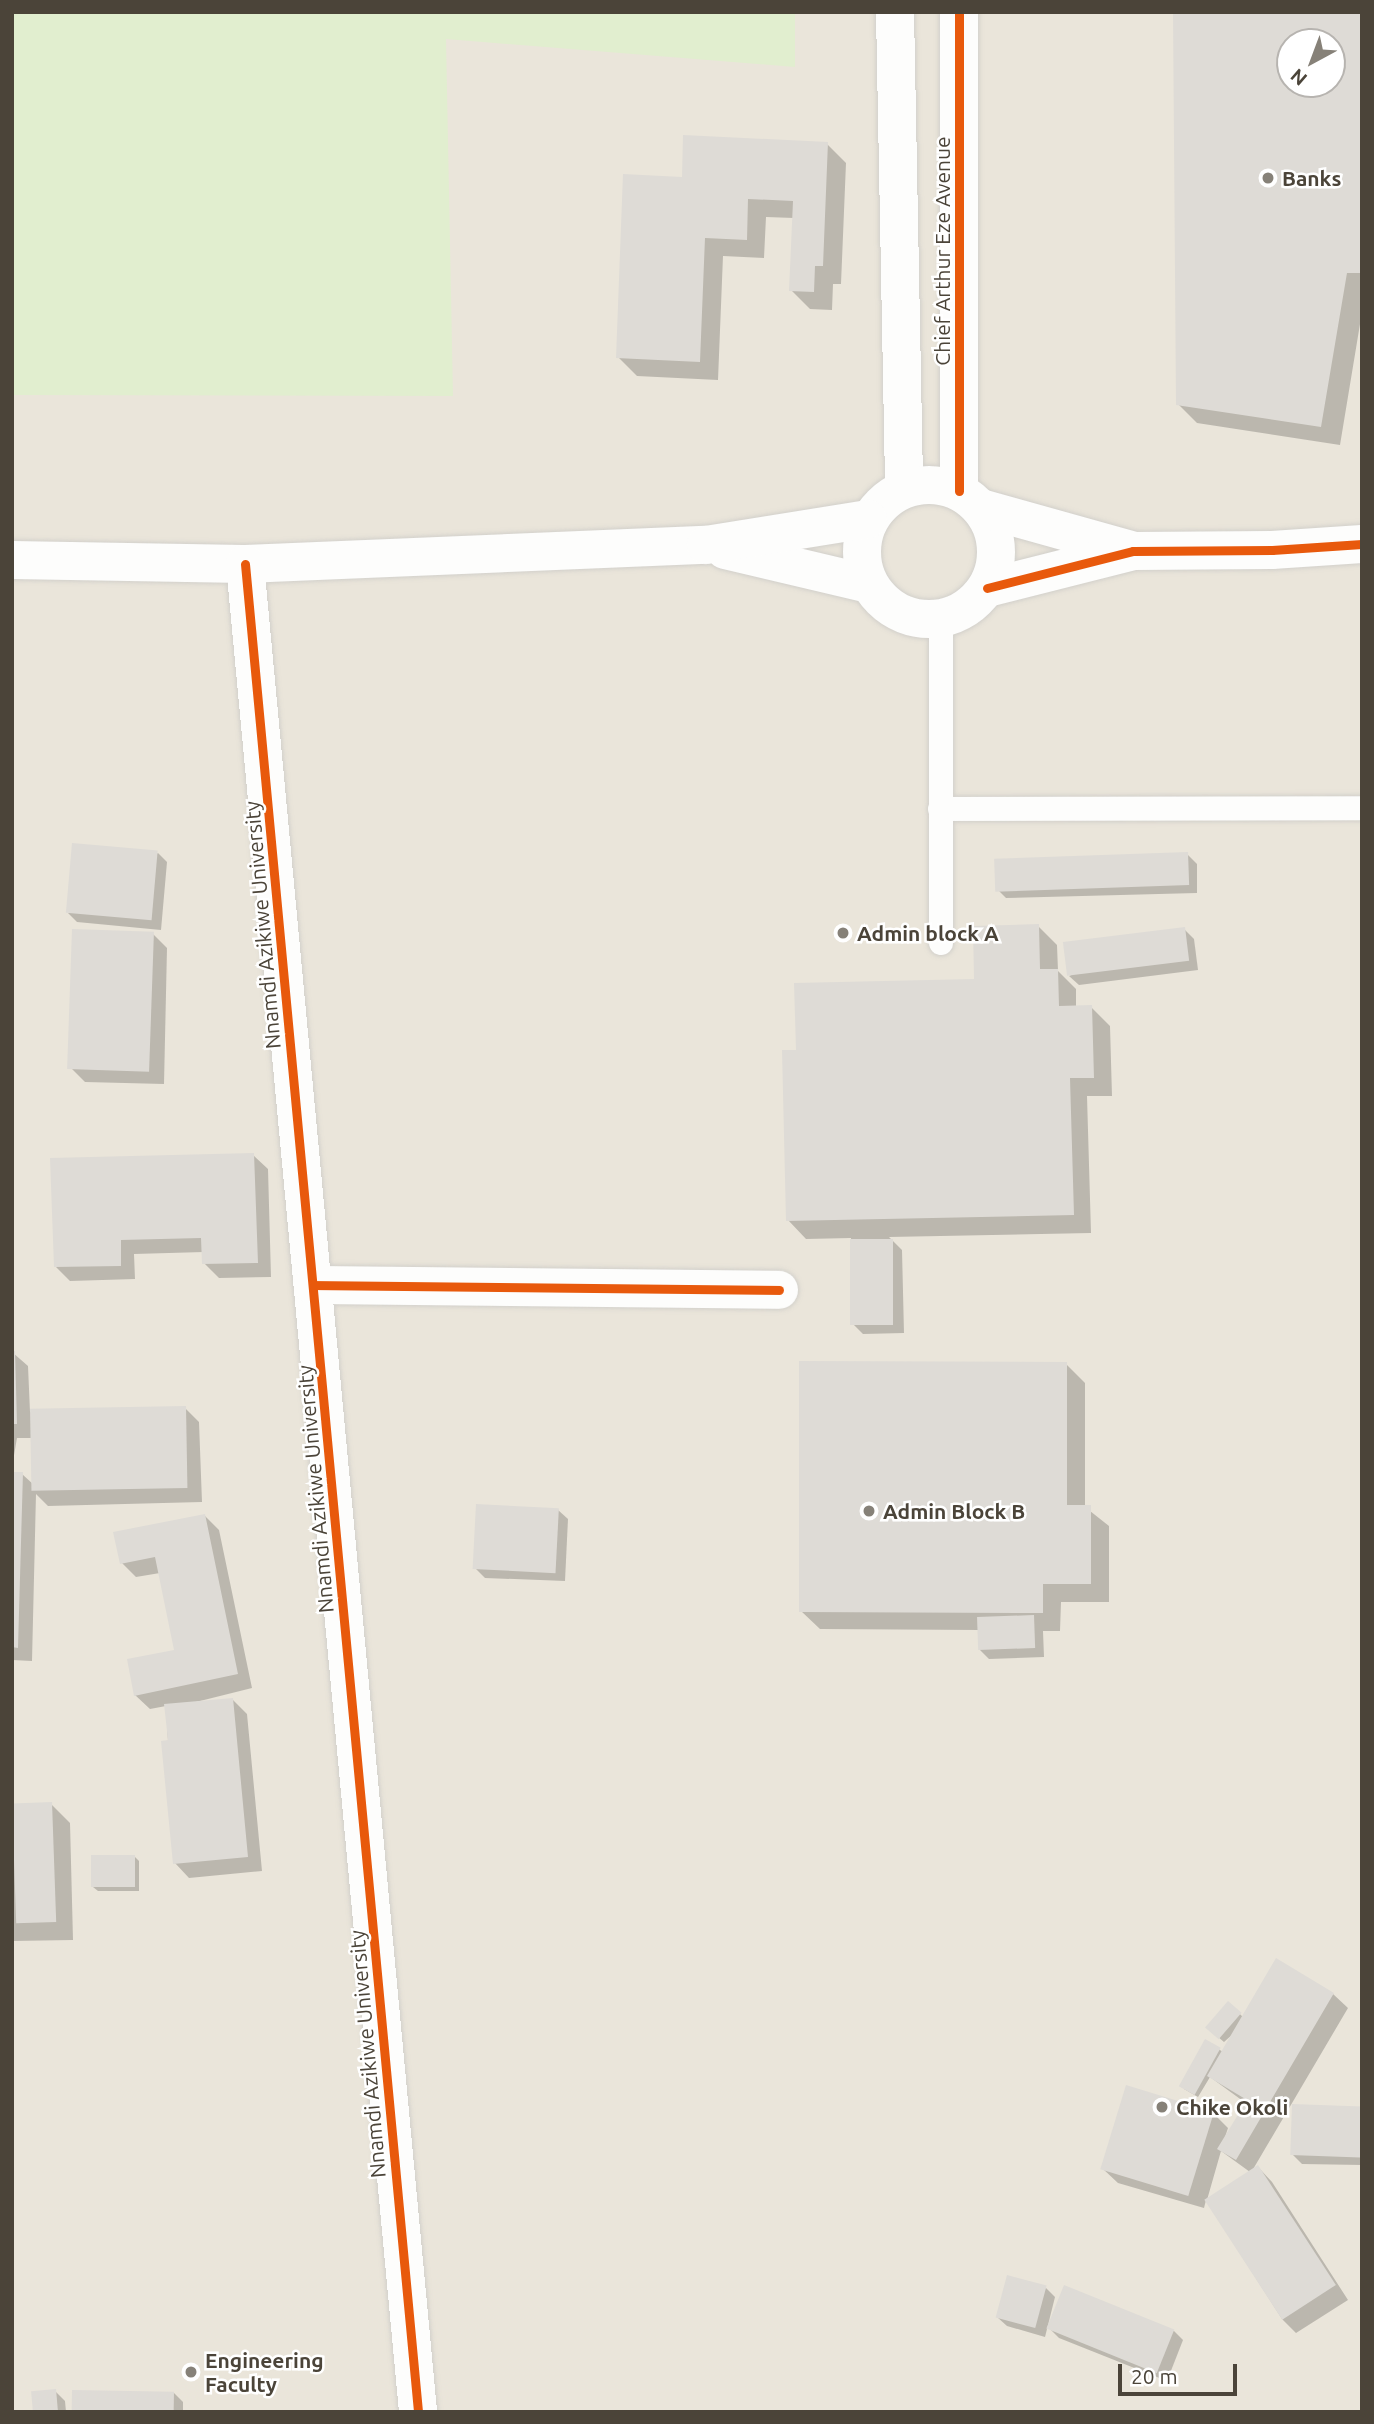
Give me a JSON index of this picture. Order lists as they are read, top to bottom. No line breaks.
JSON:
{"streets":{"street":["Chief Arthur Eze Avenue","Nnamdi Azikiwe University"]},"places":["Banks","Admin block A","Admin Block B","Chike Okoli","Engineering Faculty"],"scale_bar":"20 m","north":"bottom left"}
